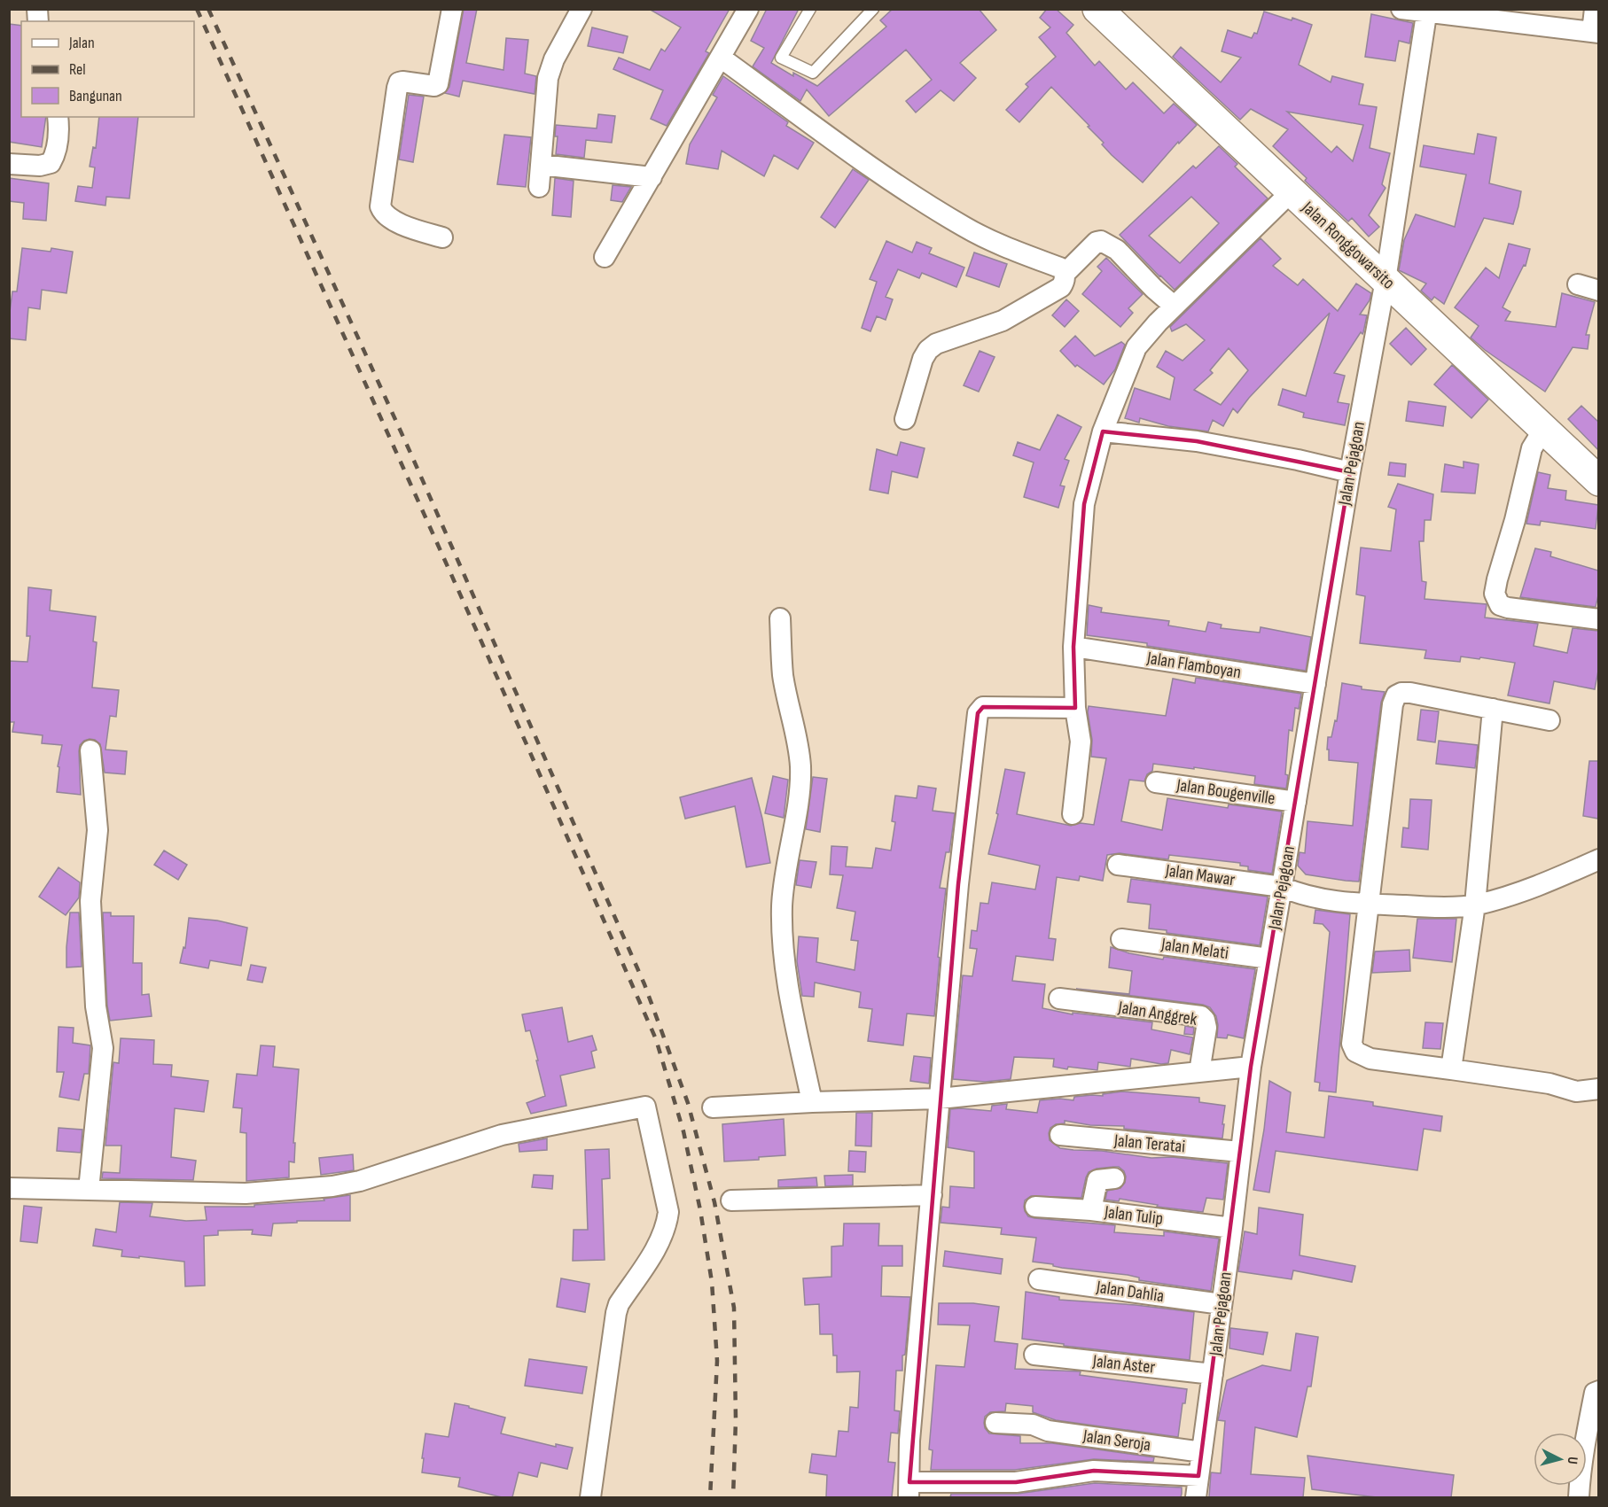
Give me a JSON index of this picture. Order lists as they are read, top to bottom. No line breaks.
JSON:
{"streets":{"main road":["Jalan Ronggowarsito"],"street":["Jalan Pejagoan","Jalan Flamboyan","Jalan Bougenville","Jalan Mawar","Jalan Melati","Jalan Anggrek","Jalan Teratai","Jalan Tulip","Jalan Dahlia","Jalan Aster","Jalan Seroja"]},"crossings":[["Jalan Ronggowarsito","Jalan Pejagoan"],["Jalan Pejagoan","Jalan Flamboyan"],["Jalan Pejagoan","Jalan Bougenville"],["Jalan Pejagoan","Jalan Mawar"],["Jalan Pejagoan","Jalan Melati"],["Jalan Pejagoan","Jalan Teratai"],["Jalan Pejagoan","Jalan Tulip"],["Jalan Pejagoan","Jalan Dahlia"],["Jalan Pejagoan","Jalan Aster"],["Jalan Pejagoan","Jalan Seroja"]],"legend":["Jalan","Rel","Bangunan"],"north":"right"}
